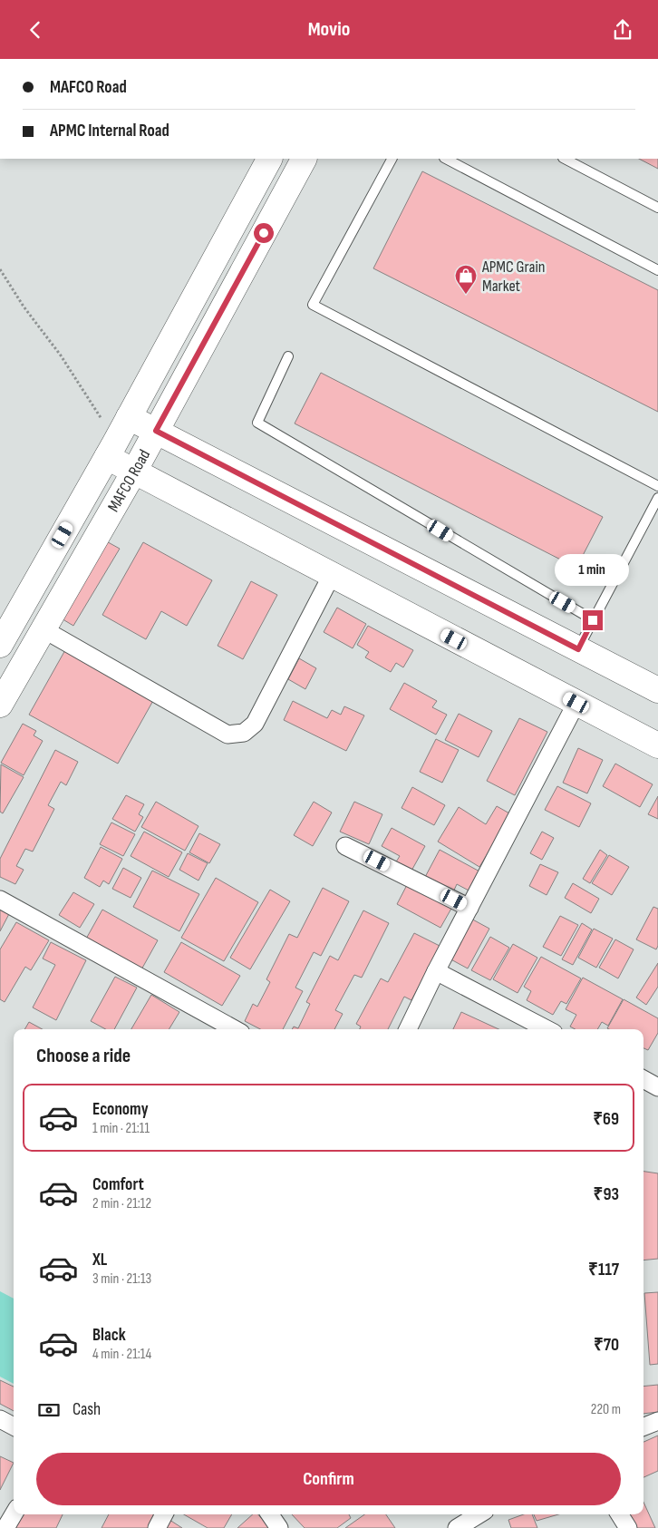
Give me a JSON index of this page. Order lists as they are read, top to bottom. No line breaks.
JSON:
{"streets":{"main road":["MAFCO Road"]},"places":{"shop":["APMC Grain Market"]},"page":{"header":"Movio","banner":["MAFCO Road","APMC Internal Road"],"bubble":"1 min","heading":"Choose a ride","list":[{"name":"Economy","note":"1 min · 21:11","value":"₹69"},{"name":"Comfort","note":"2 min · 21:12","value":"₹93"},{"name":"XL","note":"3 min · 21:13","value":"₹117"},{"name":"Black","note":"4 min · 21:14","value":"₹70"}],"pay":["Cash","220 m"],"buttons":"Confirm"}}
